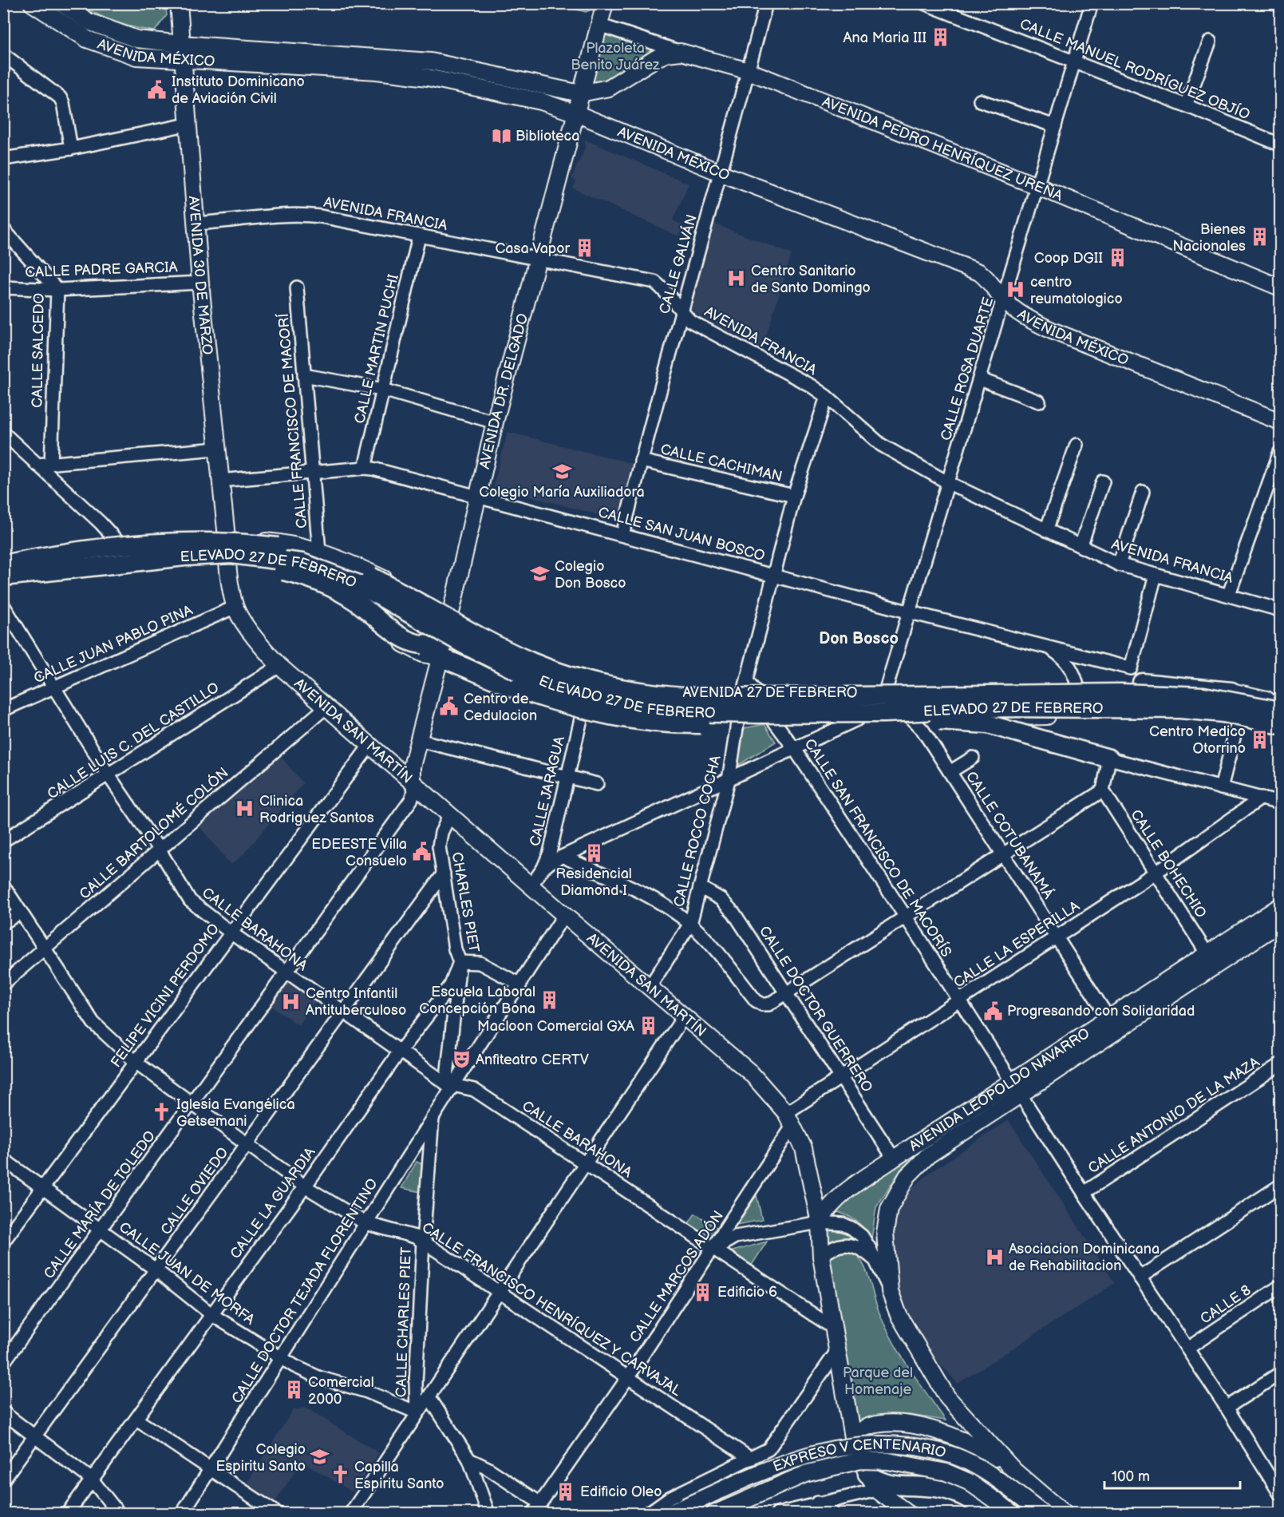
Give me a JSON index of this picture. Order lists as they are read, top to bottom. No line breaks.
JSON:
{"streets":{"highway":["ELEVADO 27 DE FEBRERO"],"main road":["AVENIDA MÉXICO","AVENIDA PEDRO HENRÍQUEZ UREÑA","AVENIDA 30 DE MARZO","AVENIDA DR. DELGADO","AVENIDA 27 DE FEBRERO","AVENIDA SAN MARTÍN","AVENIDA LEOPOLDO NAVARRO","EXPRESO V CENTENARIO"],"street":["CALLE MANUEL RODRÍGUEZ OBJÍO","AVENIDA FRANCIA","CALLE GALVÁN","CALLE PADRE GARCIA","CALLE MARTIN PUCHI","CALLE SALCEDO","CALLE ROSA DUARTE","CALLE FRANCISCO DE MACORÍ","CALLE CACHIMAN","CALLE SAN JUAN BOSCO","CALLE JUAN PABLO PINA","CALLE LUIS C. DEL CASTILLO","CALLE JARAGUA","CALLE ROCCO COCHA","CALLE BARTOLOMÉ COLÓN","CALLE COTUBANAMÁ","CALLE SAN FRANCISCO DE MACORÍS","CALLE BOHECHIO","CHARLES PIET","CALLE BARAHONA","CALLE LA ESPERILLA","FELIPE VICINI PERDOMO","CALLE DOCTOR GUERRERO","CALLE ANTONIO DE LA MAZA","CALLE OVIEDO","CALLE LA GUARDIA","CALLE MARÍA DE TOLEDO","CALLE JUAN DE MORFA","CALLE MARCOS ADÓN","CALLE DOCTOR TEJADA FLORENTINO","CALLE 8","CALLE FRANCISCO HENRÍQUEZ Y CARVAJAL","CALLE CHARLES PIET"]},"crossings":[["AVENIDA MÉXICO","AVENIDA PEDRO HENRÍQUEZ UREÑA"],["AVENIDA MÉXICO","CALLE GALVÁN"],["AVENIDA MÉXICO","AVENIDA 30 DE MARZO"],["AVENIDA MÉXICO","CALLE ROSA DUARTE"],["AVENIDA MÉXICO","AVENIDA DR. DELGADO"],["CALLE MANUEL RODRÍGUEZ OBJÍO","CALLE ROSA DUARTE"],["AVENIDA PEDRO HENRÍQUEZ UREÑA","CALLE GALVÁN"],["AVENIDA PEDRO HENRÍQUEZ UREÑA","CALLE ROSA DUARTE"],["AVENIDA PEDRO HENRÍQUEZ UREÑA","AVENIDA DR. DELGADO"],["AVENIDA FRANCIA","CALLE GALVÁN"],["AVENIDA FRANCIA","AVENIDA 30 DE MARZO"],["AVENIDA FRANCIA","CALLE MARTIN PUCHI"],["AVENIDA FRANCIA","CALLE ROSA DUARTE"],["AVENIDA FRANCIA","AVENIDA DR. DELGADO"],["AVENIDA FRANCIA","CALLE SAN JUAN BOSCO"],["AVENIDA FRANCIA","CALLE ROCCO COCHA"],["CALLE GALVÁN","CALLE CACHIMAN"],["CALLE GALVÁN","CALLE SAN JUAN BOSCO"],["CALLE PADRE GARCIA","AVENIDA 30 DE MARZO"],["CALLE PADRE GARCIA","CALLE SALCEDO"],["AVENIDA 30 DE MARZO","CALLE SAN JUAN BOSCO"],["AVENIDA 30 DE MARZO","ELEVADO 27 DE FEBRERO"],["AVENIDA 30 DE MARZO","AVENIDA 27 DE FEBRERO"],["AVENIDA 30 DE MARZO","AVENIDA SAN MARTÍN"],["CALLE MARTIN PUCHI","CALLE SAN JUAN BOSCO"],["CALLE ROSA DUARTE","CALLE SAN JUAN BOSCO"],["CALLE ROSA DUARTE","AVENIDA 27 DE FEBRERO"],["AVENIDA DR. DELGADO","CALLE SAN JUAN BOSCO"],["AVENIDA DR. DELGADO","AVENIDA 27 DE FEBRERO"],["AVENIDA DR. DELGADO","AVENIDA SAN MARTÍN"],["AVENIDA DR. DELGADO","CALLE MARÍA DE TOLEDO"],["CALLE FRANCISCO DE MACORÍ","CALLE SAN JUAN BOSCO"],["CALLE FRANCISCO DE MACORÍ","AVENIDA 27 DE FEBRERO"],["CALLE CACHIMAN","CALLE ROCCO COCHA"],["CALLE SAN JUAN BOSCO","CALLE ROCCO COCHA"],["ELEVADO 27 DE FEBRERO","AVENIDA 27 DE FEBRERO"],["ELEVADO 27 DE FEBRERO","AVENIDA SAN MARTÍN"],["ELEVADO 27 DE FEBRERO","CALLE SAN FRANCISCO DE MACORÍS"],["CALLE JUAN PABLO PINA","AVENIDA SAN MARTÍN"],["CALLE JUAN PABLO PINA","CALLE BARAHONA"],["AVENIDA 27 DE FEBRERO","AVENIDA SAN MARTÍN"],["AVENIDA 27 DE FEBRERO","CALLE JARAGUA"],["AVENIDA 27 DE FEBRERO","CALLE ROCCO COCHA"],["AVENIDA 27 DE FEBRERO","CALLE COTUBANAMÁ"],["AVENIDA 27 DE FEBRERO","CALLE SAN FRANCISCO DE MACORÍS"],["AVENIDA SAN MARTÍN","CALLE LUIS C. DEL CASTILLO"],["AVENIDA SAN MARTÍN","CALLE JARAGUA"],["AVENIDA SAN MARTÍN","CALLE ROCCO COCHA"],["AVENIDA SAN MARTÍN","CALLE BARTOLOMÉ COLÓN"],["AVENIDA SAN MARTÍN","CHARLES PIET"],["AVENIDA SAN MARTÍN","CALLE BARAHONA"],["AVENIDA SAN MARTÍN","CALLE LA ESPERILLA"],["AVENIDA SAN MARTÍN","FELIPE VICINI PERDOMO"],["AVENIDA SAN MARTÍN","AVENIDA LEOPOLDO NAVARRO"],["AVENIDA SAN MARTÍN","CALLE MARÍA DE TOLEDO"],["AVENIDA SAN MARTÍN","CALLE MARCOS ADÓN"],["AVENIDA SAN MARTÍN","EXPRESO V CENTENARIO"],["CALLE LUIS C. DEL CASTILLO","CALLE BARAHONA"],["CALLE ROCCO COCHA","CALLE SAN FRANCISCO DE MACORÍS"],["CALLE ROCCO COCHA","CALLE DOCTOR GUERRERO"],["CALLE BARTOLOMÉ COLÓN","CALLE BARAHONA"],["CALLE BARTOLOMÉ COLÓN","CALLE FRANCISCO HENRÍQUEZ Y CARVAJAL"],["CALLE COTUBANAMÁ","CALLE LA ESPERILLA"],["CALLE COTUBANAMÁ","AVENIDA LEOPOLDO NAVARRO"],["CALLE SAN FRANCISCO DE MACORÍS","CALLE LA ESPERILLA"],["CALLE SAN FRANCISCO DE MACORÍS","AVENIDA LEOPOLDO NAVARRO"],["CALLE SAN FRANCISCO DE MACORÍS","CALLE ANTONIO DE LA MAZA"],["CALLE SAN FRANCISCO DE MACORÍS","CALLE 8"],["CALLE BOHECHIO","CALLE LA ESPERILLA"],["CALLE BOHECHIO","AVENIDA LEOPOLDO NAVARRO"],["CHARLES PIET","CALLE BARAHONA"],["CHARLES PIET","CALLE OVIEDO"],["CHARLES PIET","CALLE LA GUARDIA"],["CHARLES PIET","CALLE DOCTOR TEJADA FLORENTINO"],["CALLE BARAHONA","FELIPE VICINI PERDOMO"],["CALLE BARAHONA","CALLE OVIEDO"],["CALLE BARAHONA","CALLE LA GUARDIA"],["CALLE BARAHONA","CALLE MARÍA DE TOLEDO"],["CALLE BARAHONA","CALLE MARCOS ADÓN"],["CALLE BARAHONA","CALLE DOCTOR TEJADA FLORENTINO"],["CALLE LA ESPERILLA","CALLE DOCTOR GUERRERO"],["CALLE LA ESPERILLA","CALLE MARCOS ADÓN"],["FELIPE VICINI PERDOMO","CALLE JUAN DE MORFA"],["FELIPE VICINI PERDOMO","CALLE FRANCISCO HENRÍQUEZ Y CARVAJAL"],["CALLE DOCTOR GUERRERO","AVENIDA LEOPOLDO NAVARRO"],["CALLE OVIEDO","CALLE JUAN DE MORFA"],["CALLE OVIEDO","CALLE FRANCISCO HENRÍQUEZ Y CARVAJAL"],["CALLE LA GUARDIA","CALLE JUAN DE MORFA"],["CALLE LA GUARDIA","CALLE FRANCISCO HENRÍQUEZ Y CARVAJAL"],["CALLE MARÍA DE TOLEDO","CALLE JUAN DE MORFA"],["CALLE MARÍA DE TOLEDO","CALLE FRANCISCO HENRÍQUEZ Y CARVAJAL"],["CALLE JUAN DE MORFA","CALLE DOCTOR TEJADA FLORENTINO"],["CALLE JUAN DE MORFA","CALLE CHARLES PIET"],["CALLE MARCOS ADÓN","CALLE FRANCISCO HENRÍQUEZ Y CARVAJAL"],["CALLE DOCTOR TEJADA FLORENTINO","CALLE FRANCISCO HENRÍQUEZ Y CARVAJAL"],["CALLE DOCTOR TEJADA FLORENTINO","CALLE CHARLES PIET"],["CALLE FRANCISCO HENRÍQUEZ Y CARVAJAL","CALLE CHARLES PIET"],["CALLE FRANCISCO HENRÍQUEZ Y CARVAJAL","EXPRESO V CENTENARIO"]],"districts":["Don Bosco"],"parks":["Plazoleta Benito Juárez","Parque del Homenaje"],"places":{"building":["Ana Maria III","Bienes Nacionales","Casa Vapor","Coop DGII","Centro Medico Otorrino","Residencial Diamond I","Escuela Laboral Concepción Bona","Macloon Comercial GXA","Edificio 6","Comercial 2000","Edificio Oleo"],"public building":["Instituto Dominicano de Aviación Civil","Centro de Cedulacion","EDEESTE Villa Consuelo","Progresando con Solidaridad"],"library":["Biblioteca"],"hospital":["Centro Sanitario de Santo Domingo","centro reumatologico","Clinica Rodriguez Santos","Centro Infantil Antituberculoso","Asociacion Dominicana de Rehabilitacion"],"school or university":["Colegio María Auxiliadora","Colegio Don Bosco","Colegio Espiritu Santo"],"theatre":["Anfiteatro CERTV"],"church":["Iglesia Evangélica Getsemani","Capilla Espiritu Santo"]},"scale_bar":"100 m"}
